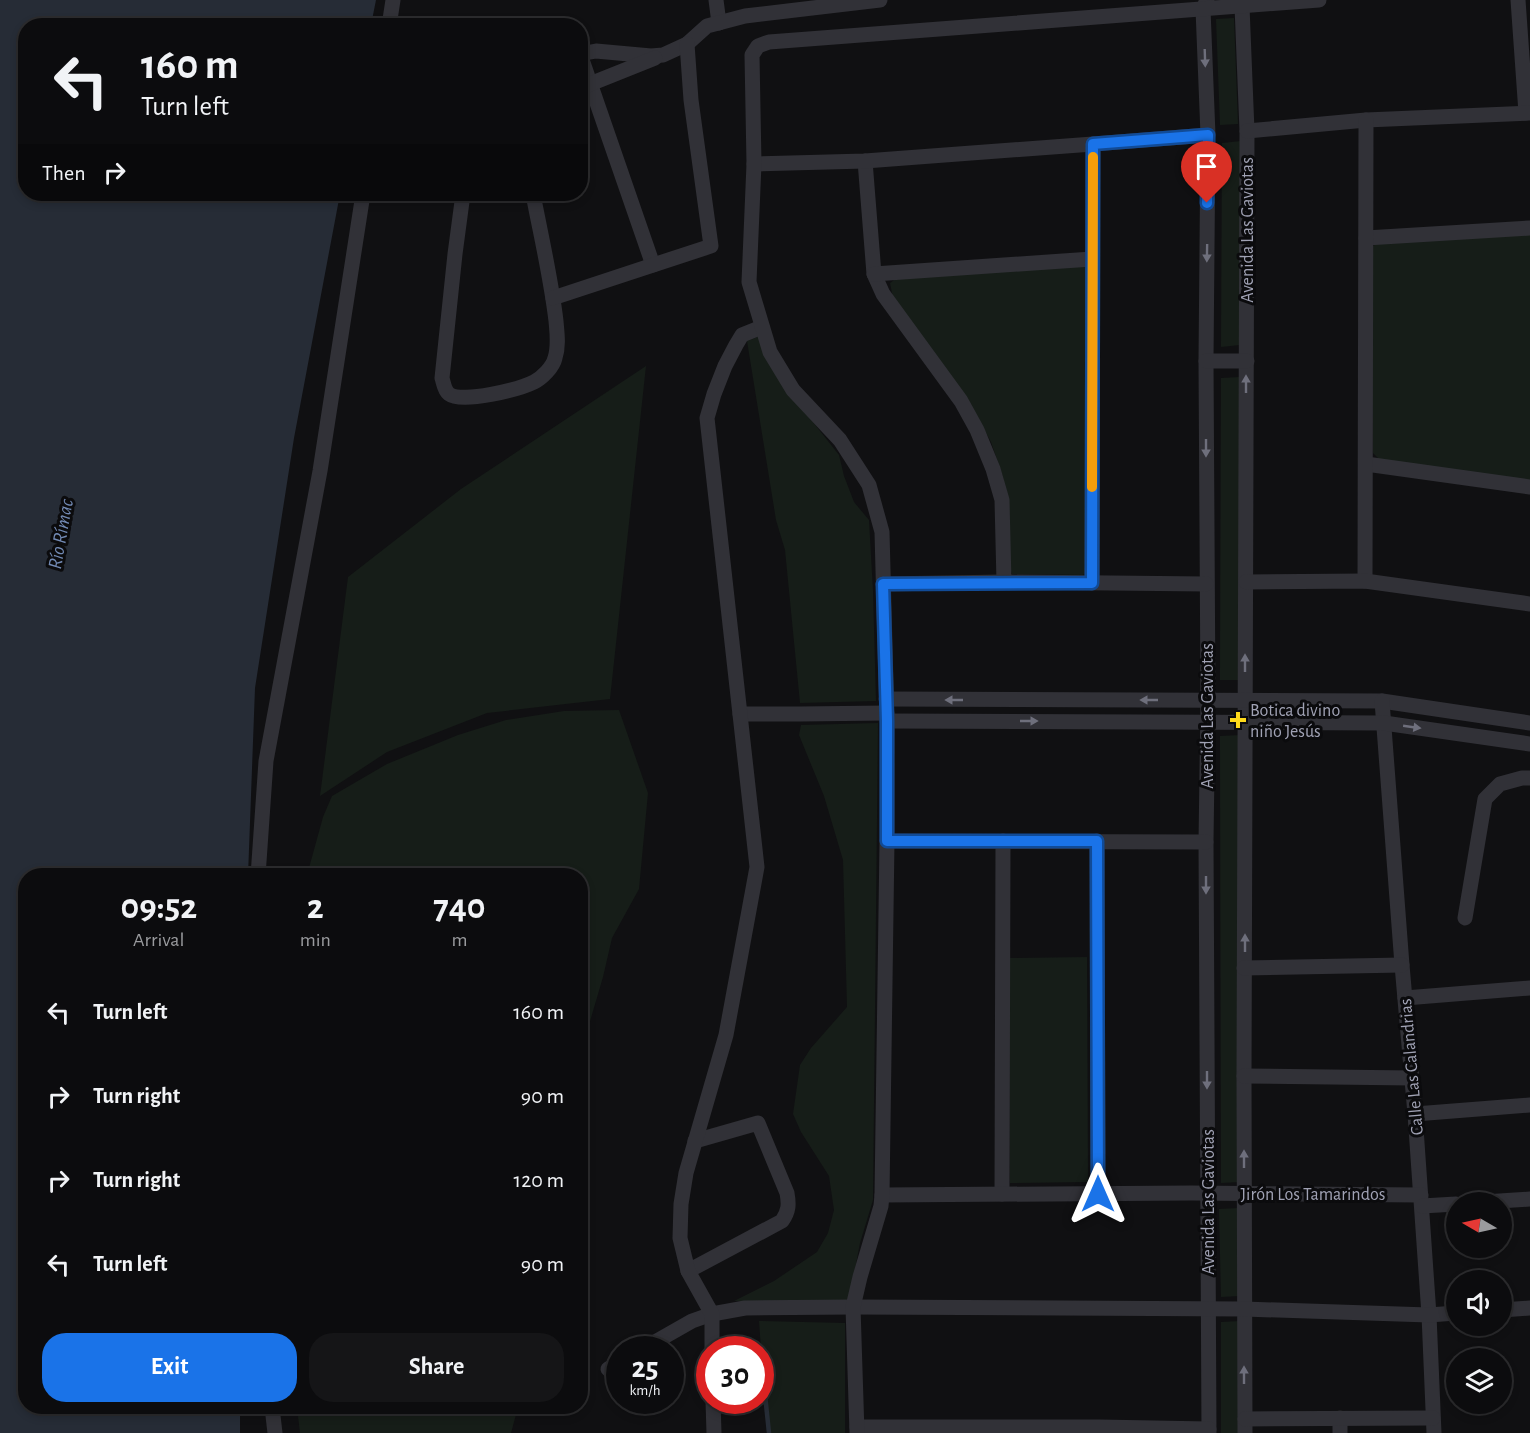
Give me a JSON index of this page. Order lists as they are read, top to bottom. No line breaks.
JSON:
{"streets":{"street":["Avenida Las Gaviotas","Calle Las Calandrias","Jirón Los Tamarindos"]},"crossings":[["Avenida Las Gaviotas","Jirón Los Tamarindos"],["Calle Las Calandrias","Jirón Los Tamarindos"]],"water":["Río Rímac"],"places":{"health":["Botica divino niño Jesús"]},"north":"left","page":{"turn":["160 m","Turn left"],"then":"Then","eta":["09:52","Arrival","2","min","740","m"],"list":[{"name":"Turn left","value":"160 m"},{"name":"Turn right","value":"90 m"},{"name":"Turn right","value":"120 m"},{"name":"Turn left","value":"90 m"}],"buttons":["Exit","Share"],"speed":"25 km/h","limit":"30"}}
